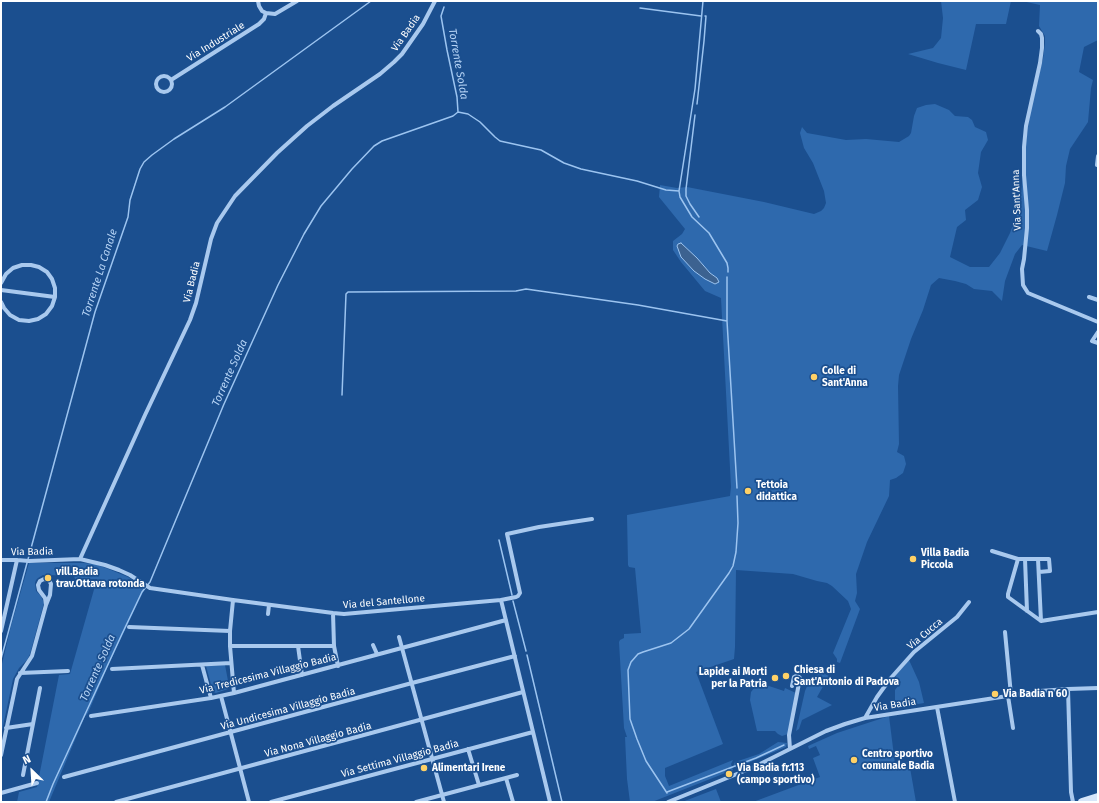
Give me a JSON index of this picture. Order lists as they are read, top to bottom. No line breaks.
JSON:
{"streets":{"street":["Via Badia","Via Industriale","Via Sant'Anna","Via del Santellone","Via Cucca","Via Tredicesima Villaggio Badia","Via Undicesima Villaggio Badia","Via Nona Villaggio Badia","Via Settima Villaggio Badia"]},"crossings":[["Via Badia","Via del Santellone"],["Via Badia","Via Cucca"]],"water":["Torrente Solda","Torrente La Canale"],"places":["Colle di Sant'Anna","Tettoia didattica","Villa Badia Piccola","vill.Badia trav.Ottava rotonda","Chiesa di Sant'Antonio di Padova","Lapide ai Morti per la Patria","Via Badia n 60","Centro sportivo comunale Badia","Alimentari Irene","Via Badia fr.113 (campo sportivo)"],"north":"top left"}
